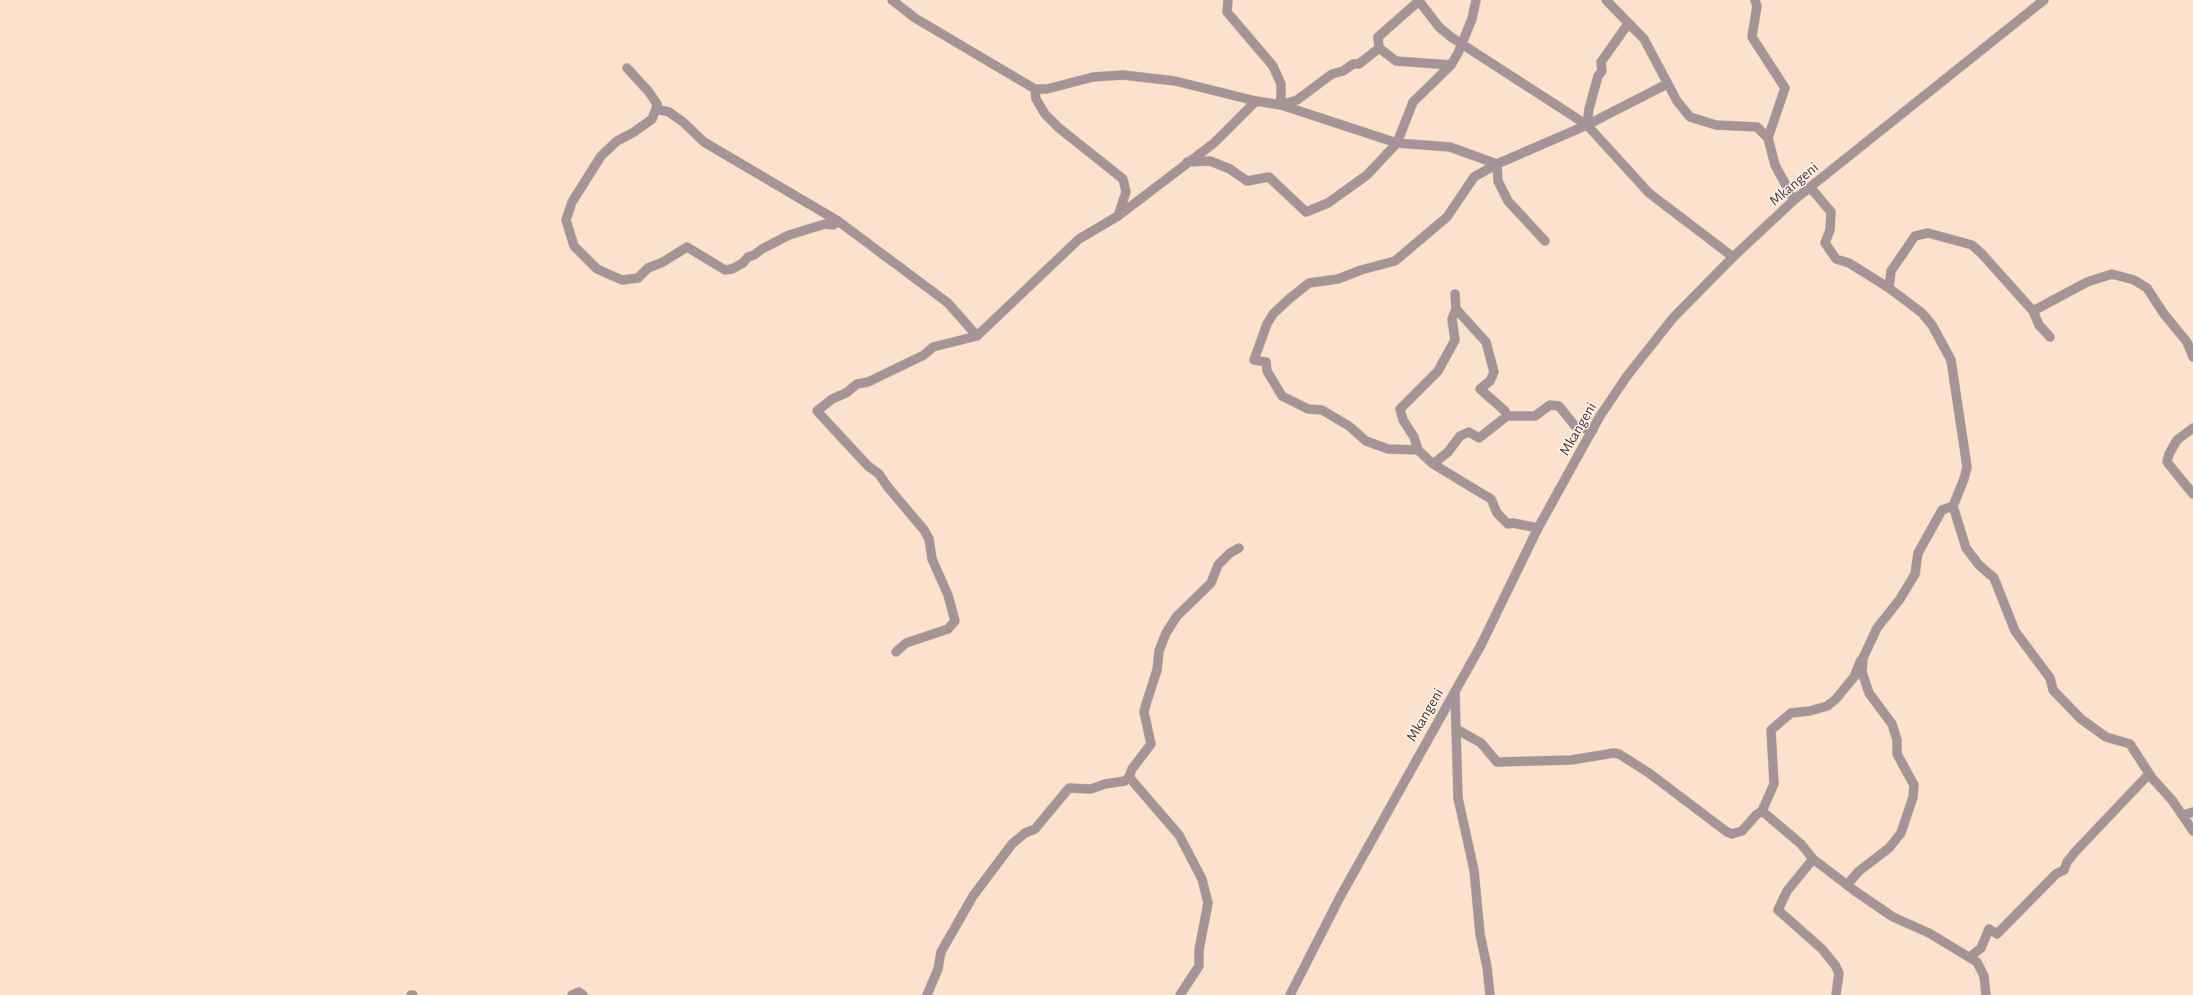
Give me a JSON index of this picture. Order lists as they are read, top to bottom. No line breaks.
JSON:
{"streets":{"street":["Mkangeni"]}}
